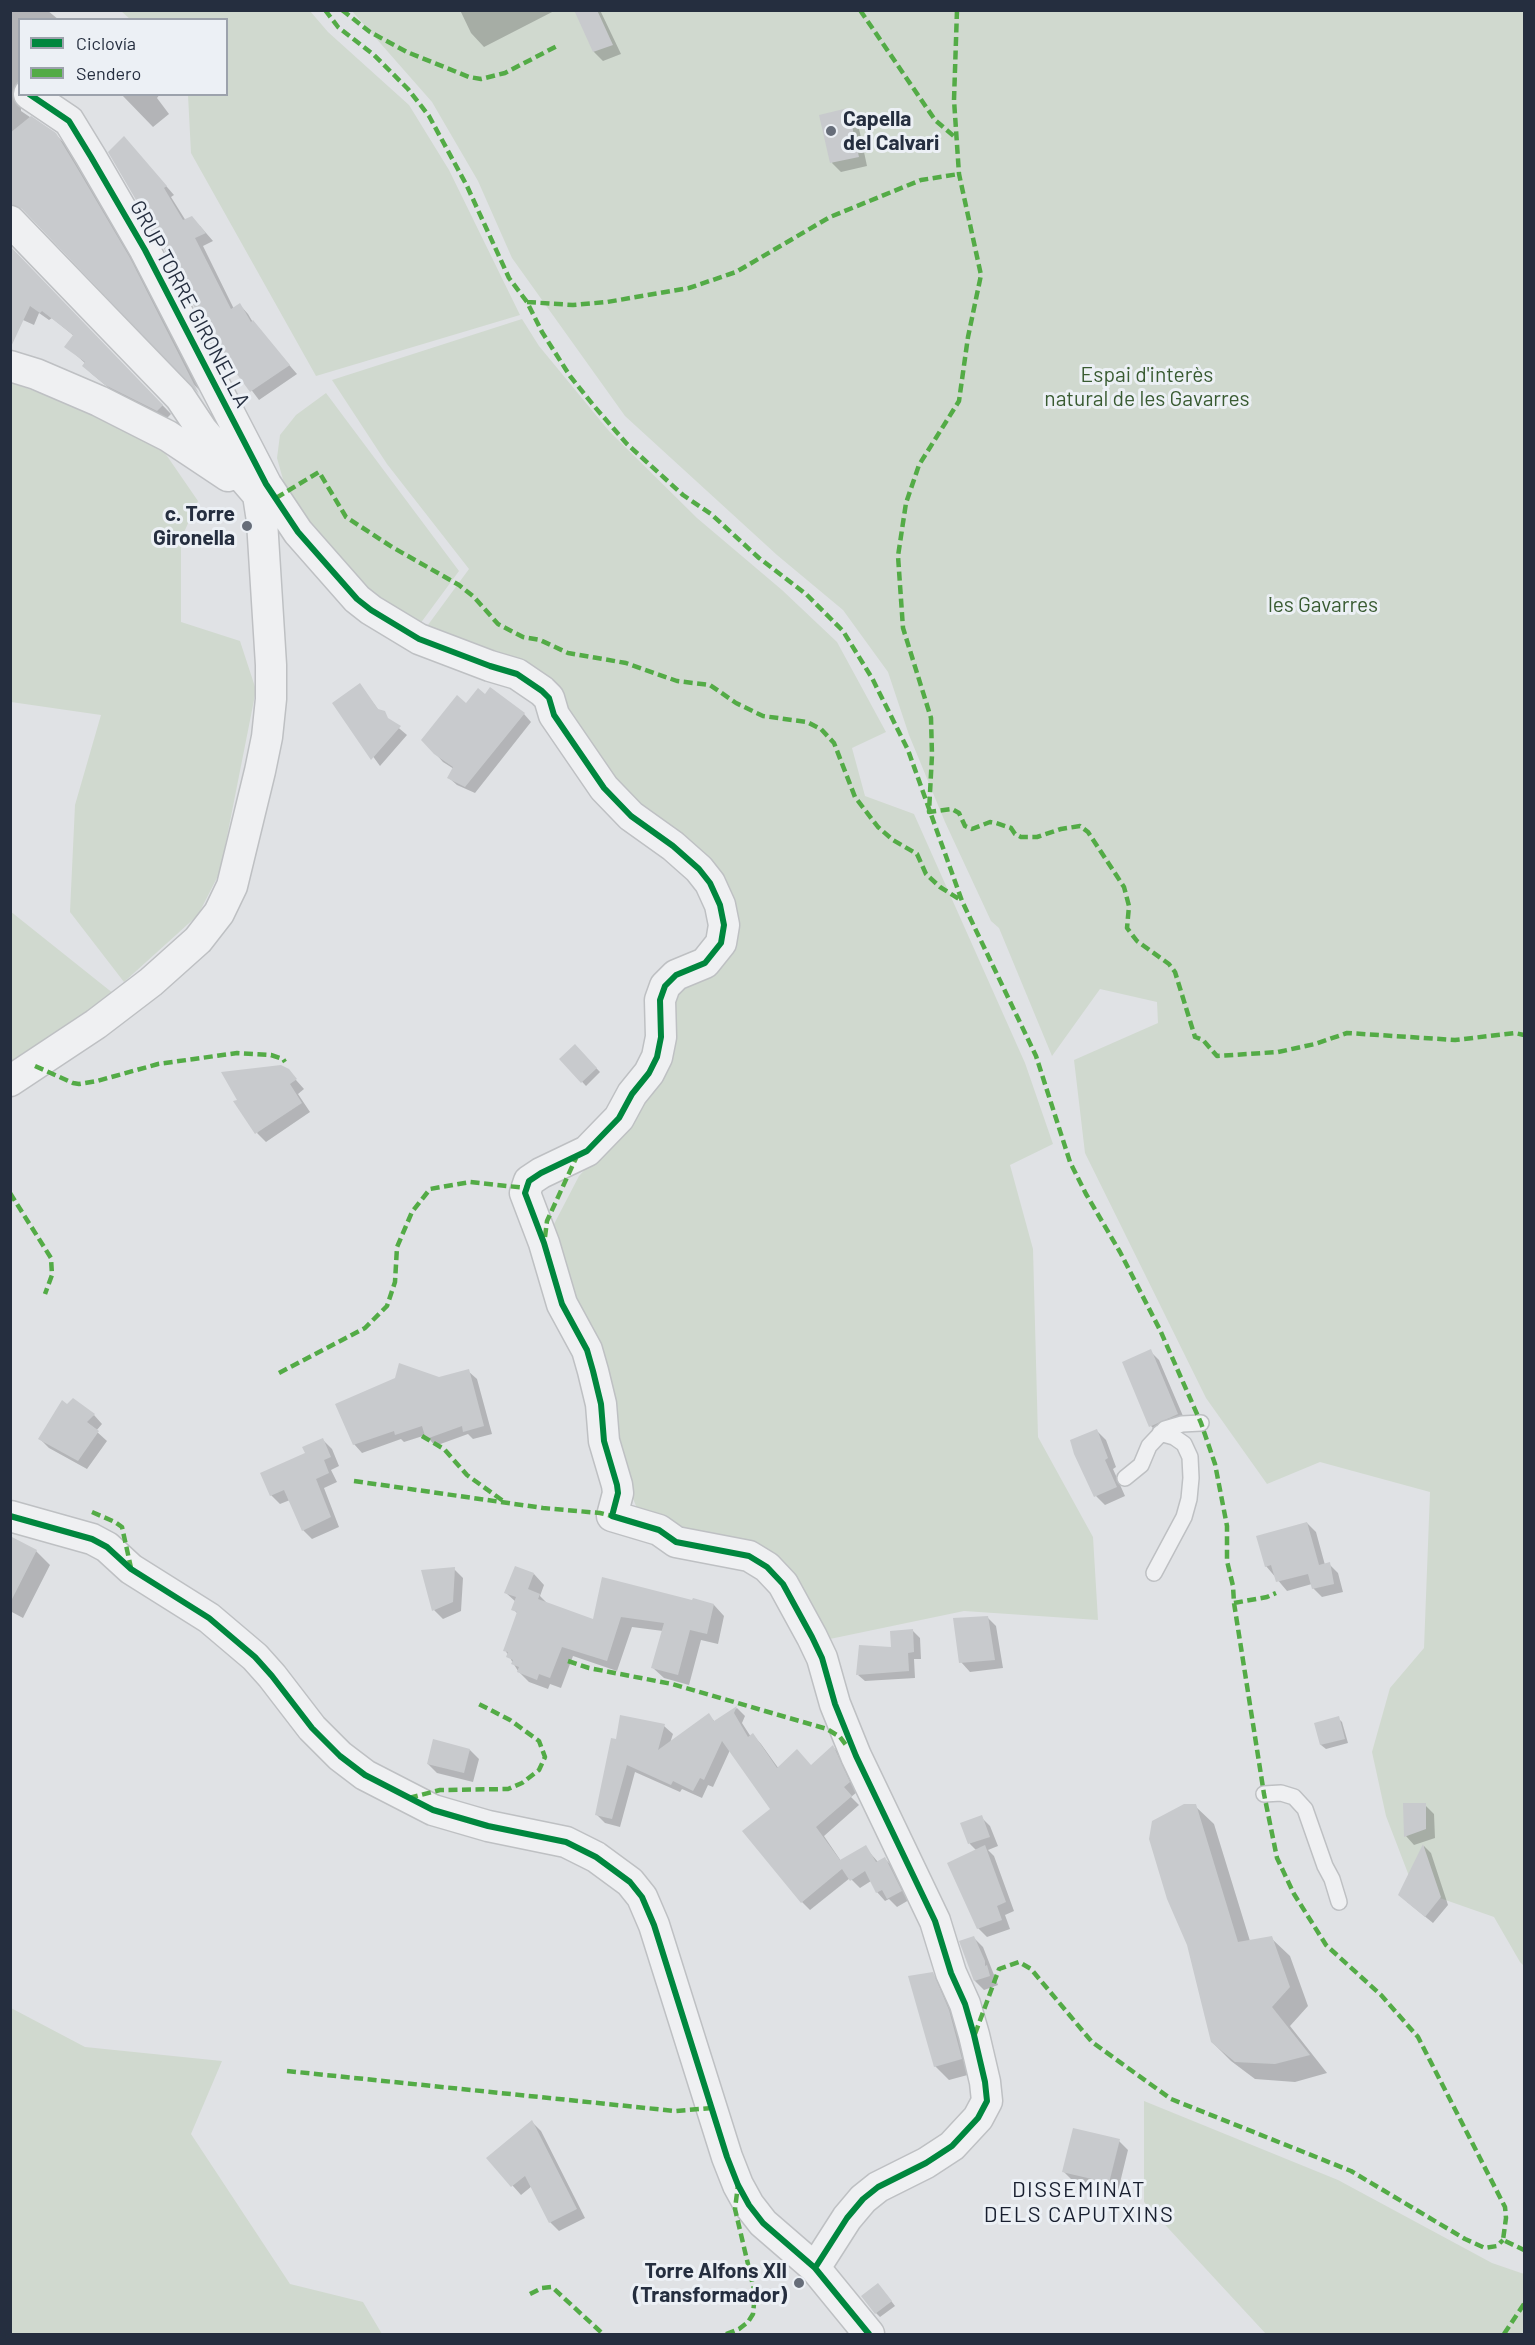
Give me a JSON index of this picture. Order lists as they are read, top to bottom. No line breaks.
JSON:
{"streets":{"street":["GRUP TORRE GIRONELLA"]},"districts":["DISSEMINAT DELS CAPUTXINS"],"parks":["Espai d'interès natural de les Gavarres","les Gavarres"],"places":["Capella del Calvari","c. Torre Gironella","Torre Alfons XII (Transformador)"],"legend":["Ciclovía","Sendero"]}
